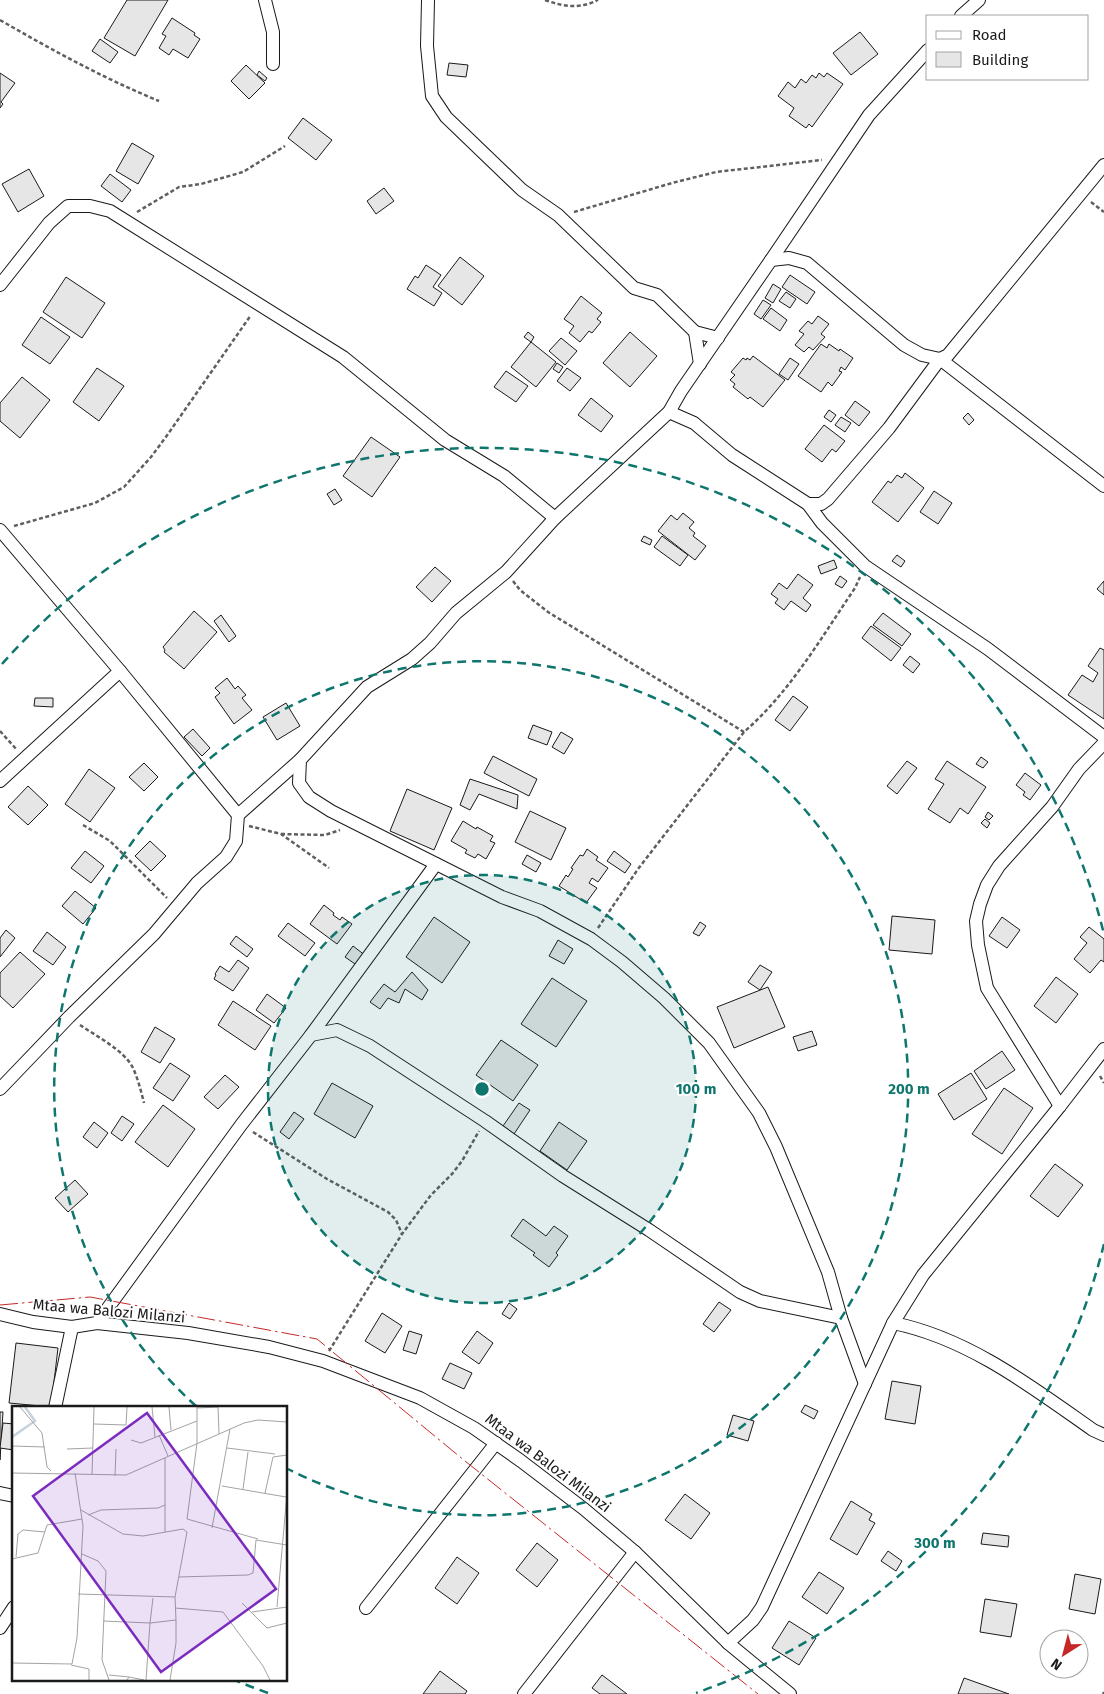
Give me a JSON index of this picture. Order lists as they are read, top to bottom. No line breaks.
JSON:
{"streets":{"street":["Mtaa wa Balozi Milanzi"]},"legend":["Road","Building"],"north":"bottom left","rings":["100 m","200 m","300 m"]}
